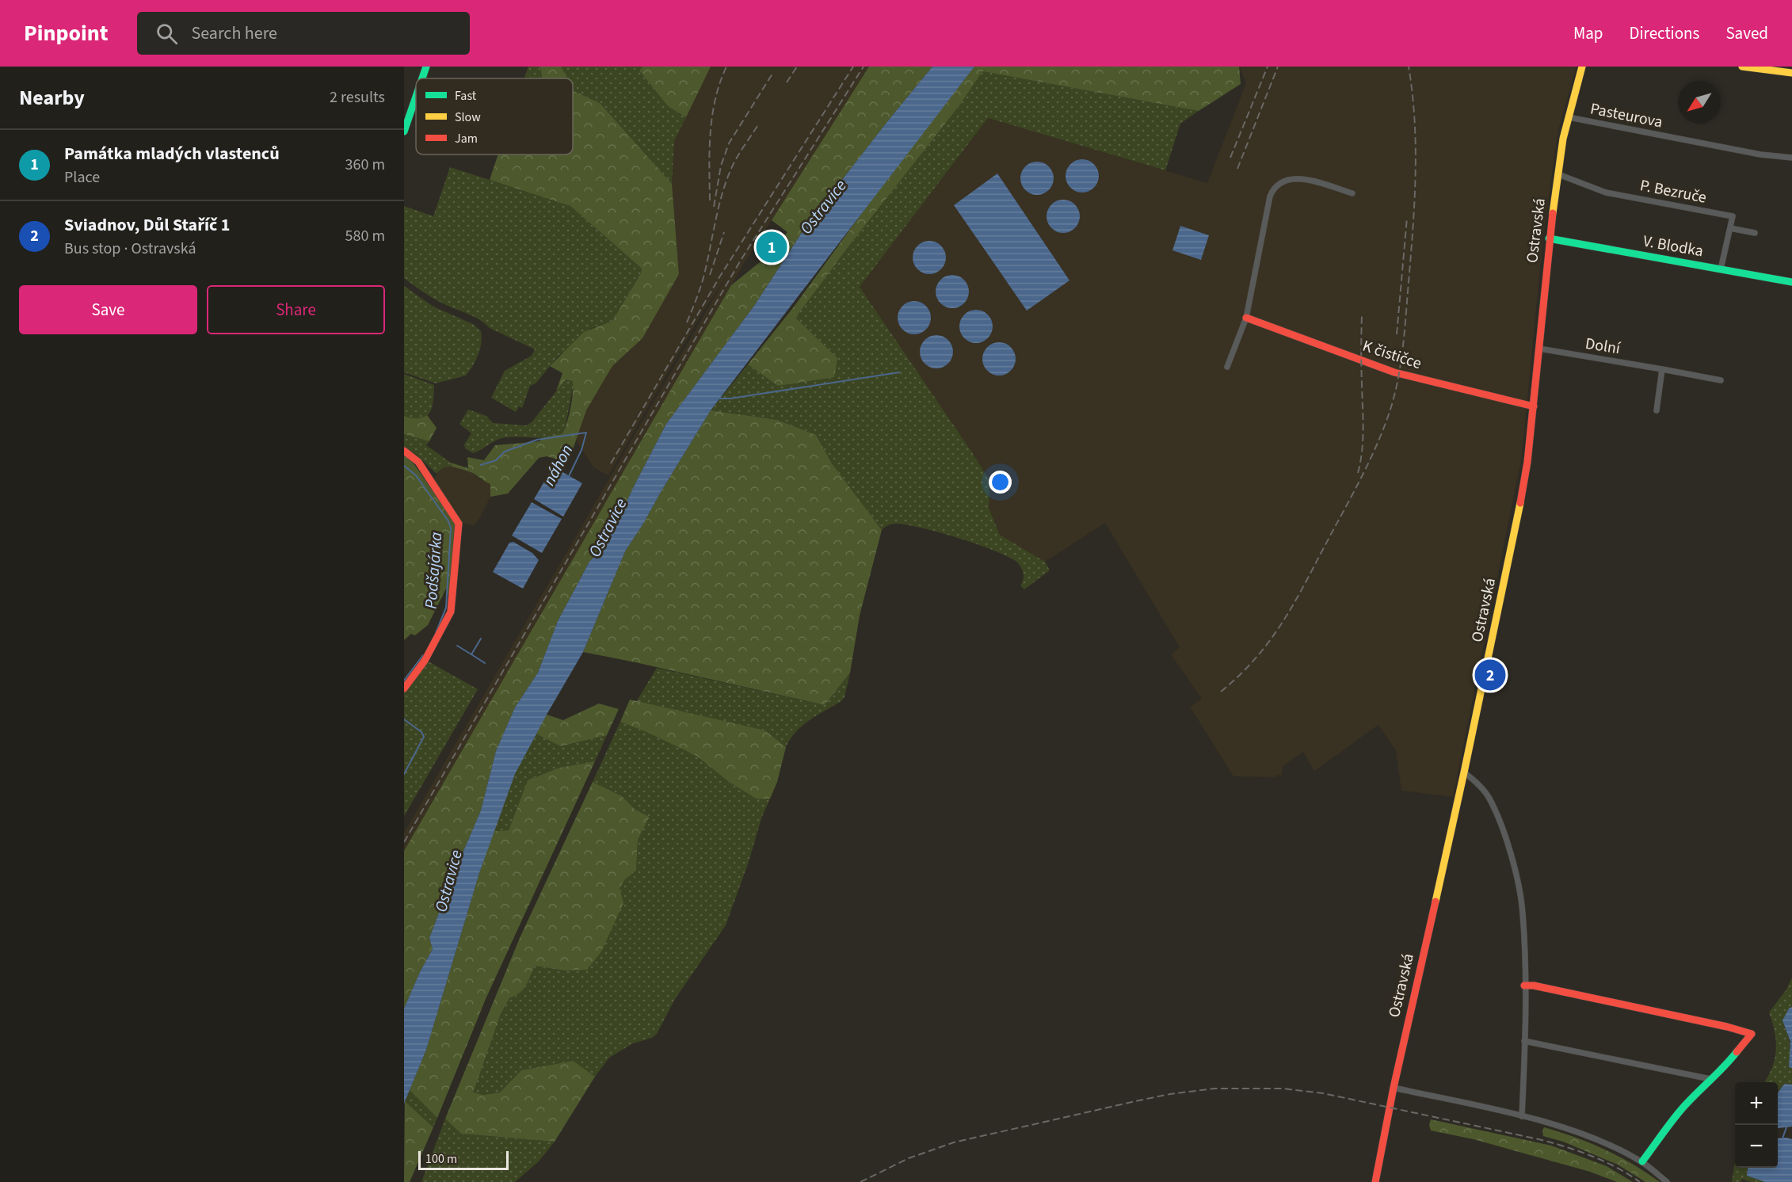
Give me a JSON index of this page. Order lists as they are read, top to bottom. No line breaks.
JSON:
{"streets":{"street":["Pasteurova","P. Bezruče","Ostravská","V. Blodka","Dolní","K čističce"]},"crossings":[["Pasteurova","Ostravská"],["P. Bezruče","Ostravská"],["Ostravská","V. Blodka"],["Ostravská","Dolní"],["Ostravská","K čističce"]],"water":["Ostravice","náhon","Podšajárka"],"legend":["Fast","Slow","Jam"],"scale_bar":"100 m","north":"bottom left","page":{"header":"Pinpoint","search":"Search here","nav":["Map","Directions","Saved"],"heading":["Nearby","2 results"],"list":[{"mark":"1","name":"Památka mladých vlastenců","note":"Place","value":"360 m"},{"mark":"2","name":"Sviadnov, Důl Staříč 1","note":"Bus stop · Ostravská","value":"580 m"}],"pins":["1","2"],"buttons":["Save","Share"],"map_buttons":["+","−"],"scale":"100 m"}}
